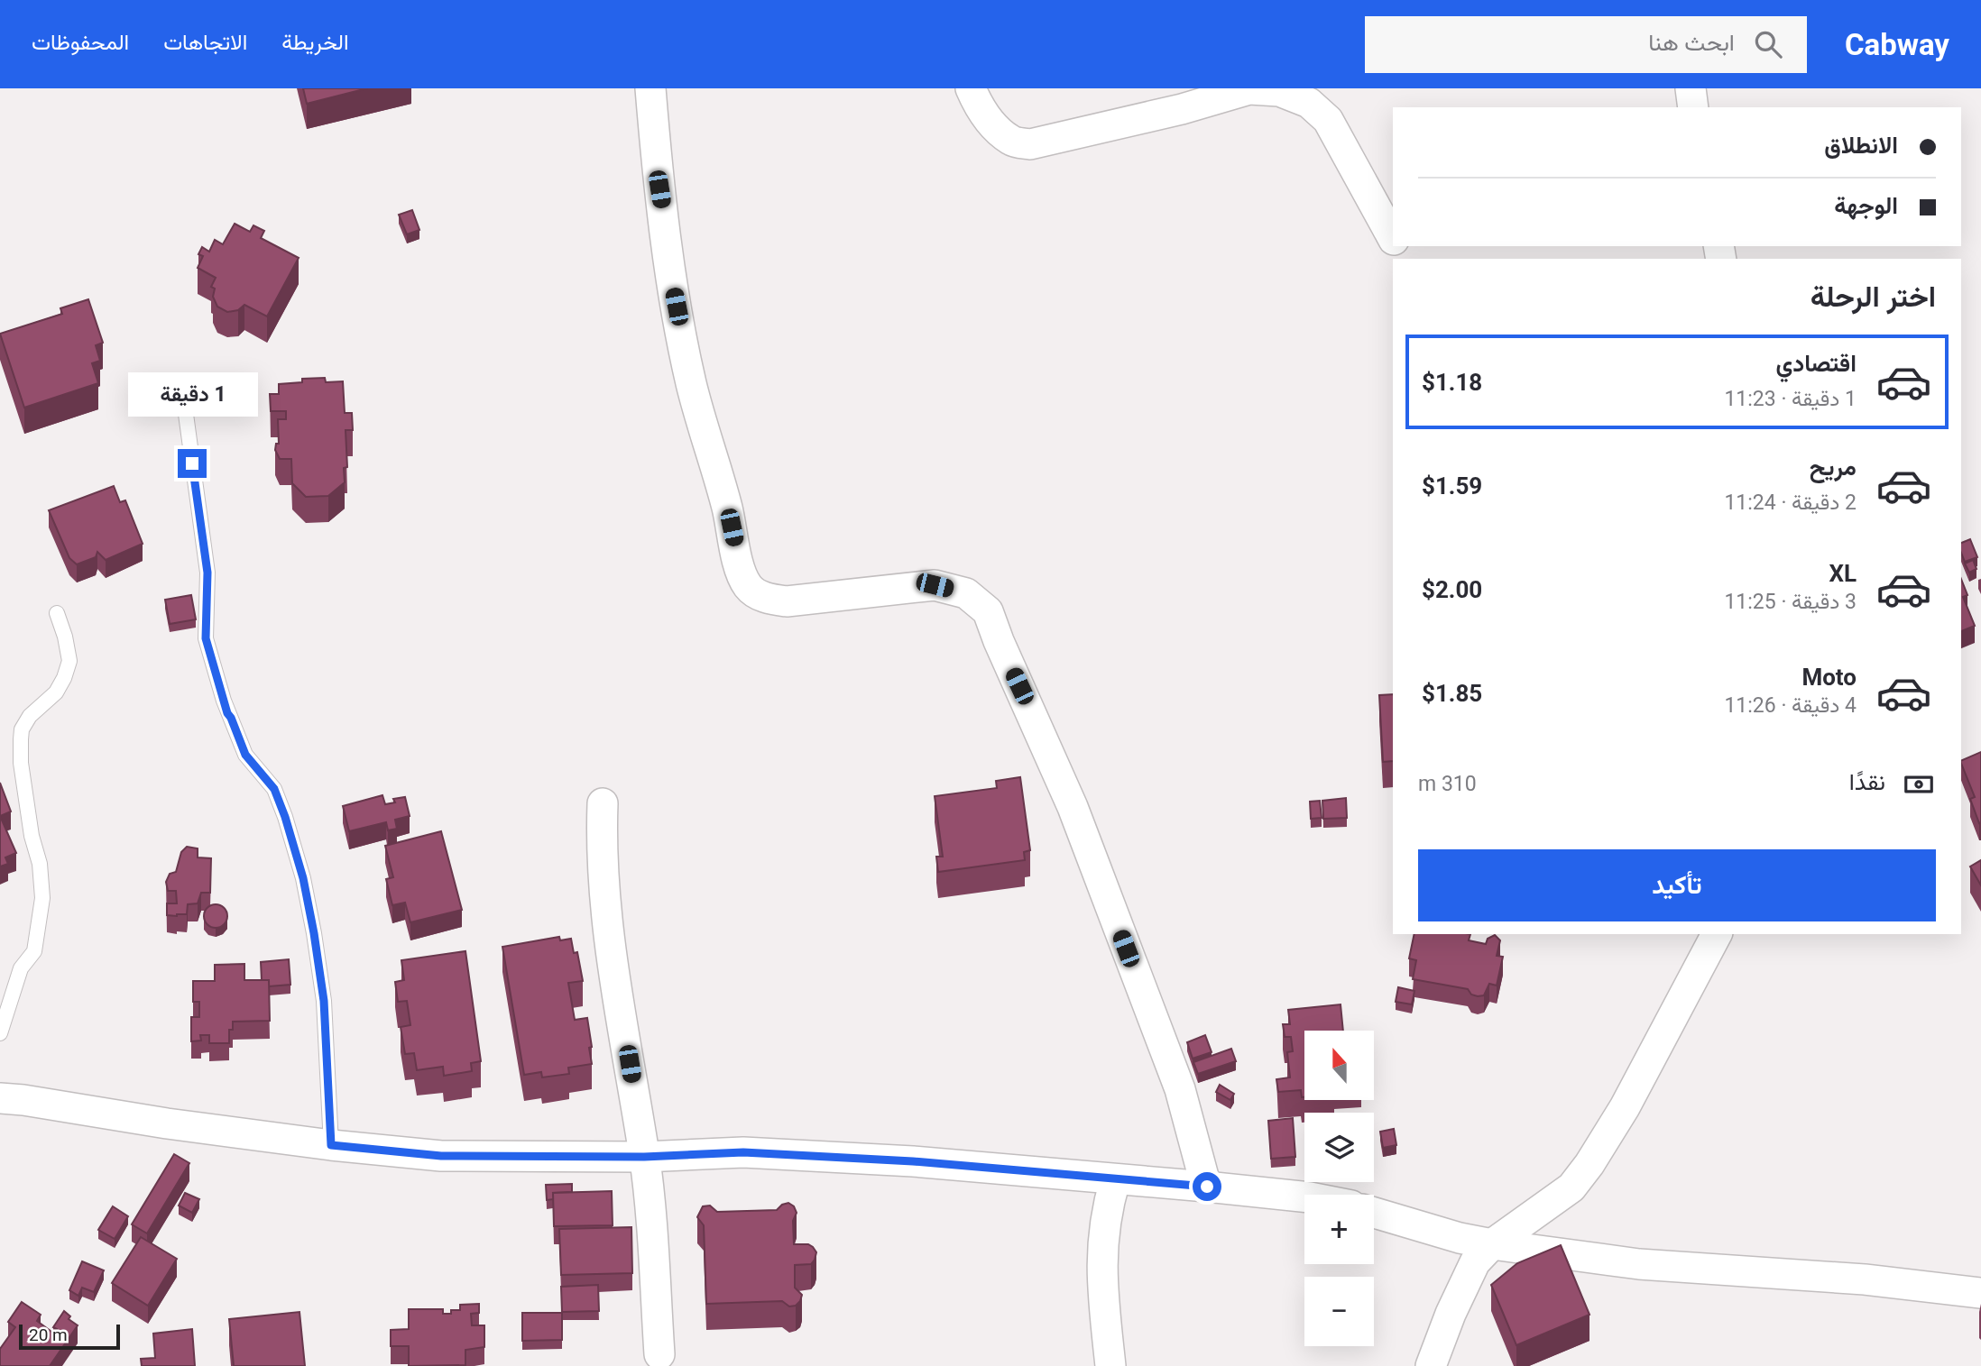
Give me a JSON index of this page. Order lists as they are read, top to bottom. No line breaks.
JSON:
{"scale_bar":"20 m","north":"top","page":{"header":"Cabway","search":"ابحث هنا","nav":["الخريطة","الاتجاهات","المحفوظات"],"banner":["الانطلاق","الوجهة"],"heading":"اختر الرحلة","list":[{"name":"اقتصادي","note":"1 دقيقة · 11:23","value":"$1.18"},{"name":"مريح","note":"2 دقيقة · 11:24","value":"$1.59"},{"name":"XL","note":"3 دقيقة · 11:25","value":"$2.00"},{"name":"Moto","note":"4 دقيقة · 11:26","value":"$1.85"}],"bubble":"1 دقيقة","pay":["نقدًا","310 m"],"buttons":"تأكيد","map_buttons":["+","−"],"scale":"20 m"}}
